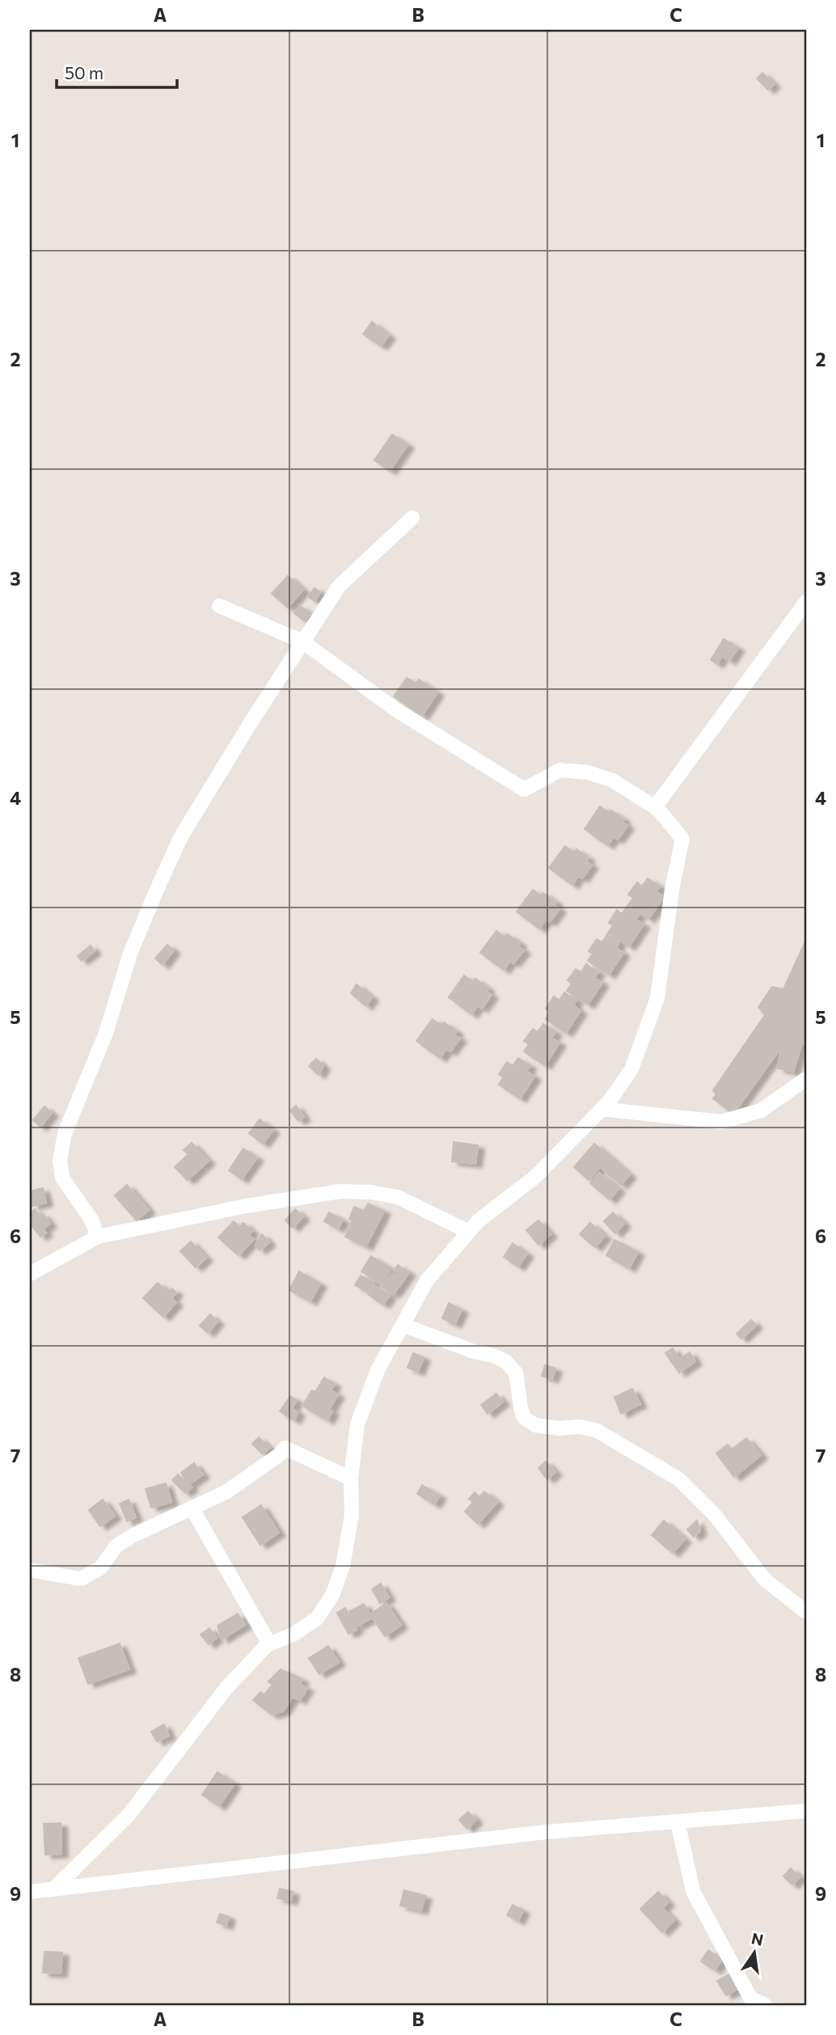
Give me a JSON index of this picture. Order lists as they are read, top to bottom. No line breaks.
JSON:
{"scale_bar":"50 m","north":"top","grid":{"columns":["A","B","C"],"rows":["1","2","3","4","5","6","7","8","9"]}}
